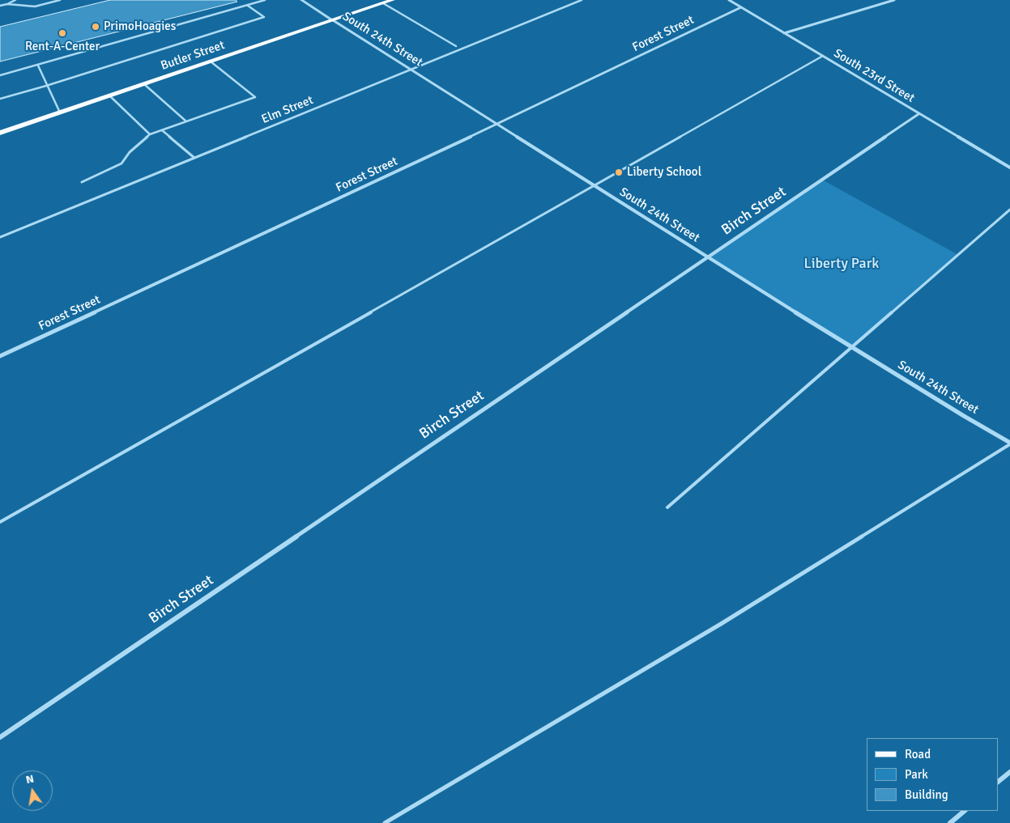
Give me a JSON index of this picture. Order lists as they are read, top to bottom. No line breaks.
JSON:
{"streets":{"main road":["Butler Street"],"street":["Forest Street","South 24th Street","South 23rd Street","Birch Street"],"lane":["Elm Street"]},"crossings":[["Forest Street","South 24th Street"],["Forest Street","South 23rd Street"],["South 24th Street","Butler Street"],["South 24th Street","Elm Street"],["South 24th Street","Birch Street"],["South 23rd Street","Birch Street"]],"parks":["Liberty Park"],"places":["PrimoHoagies","Rent-A-Center","Liberty School"],"legend":["Road","Park","Building"],"north":"top"}
